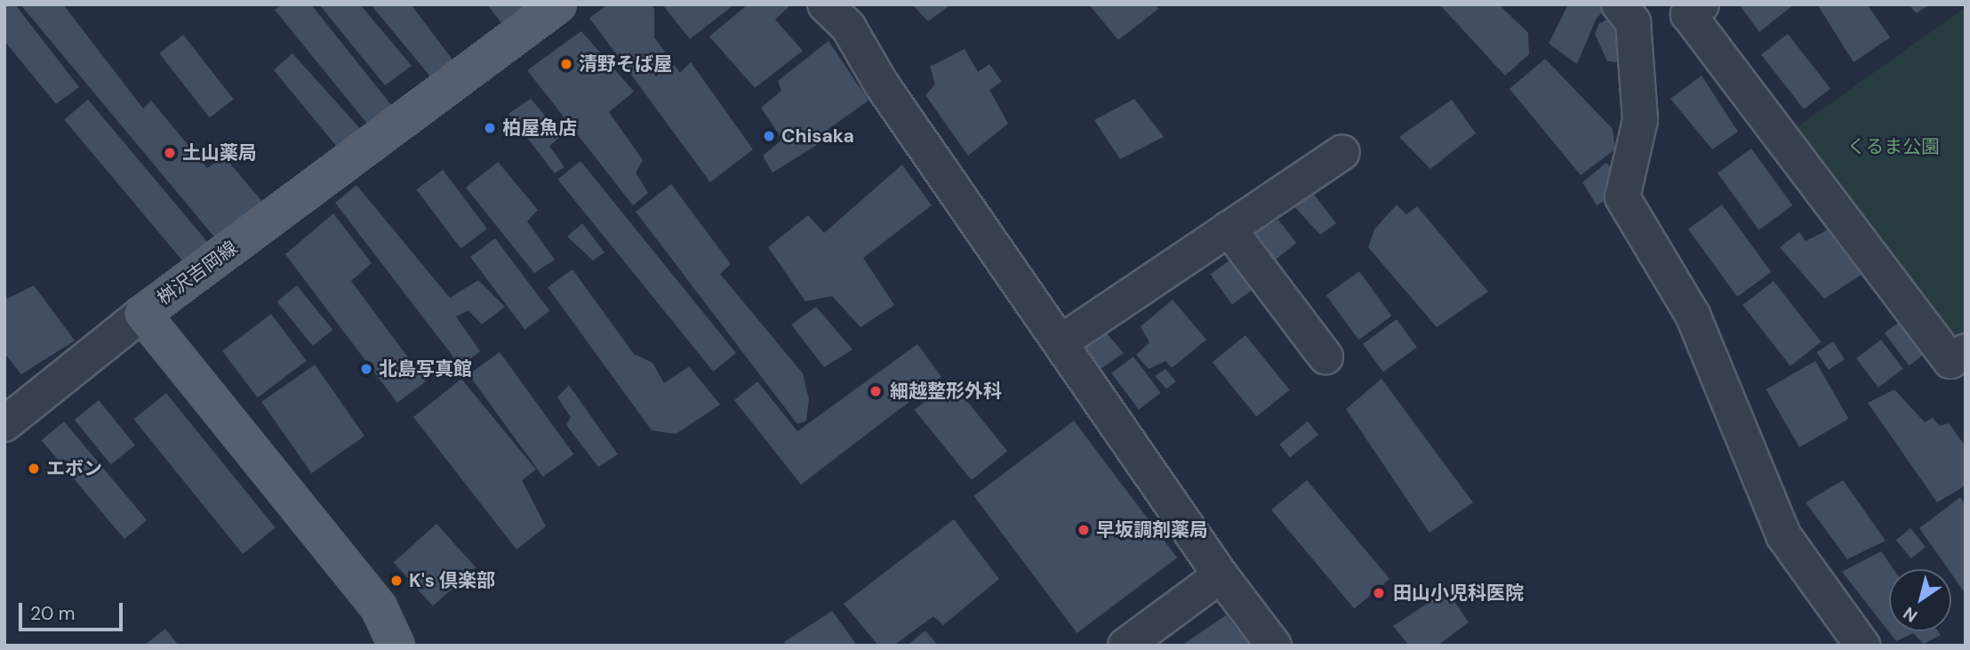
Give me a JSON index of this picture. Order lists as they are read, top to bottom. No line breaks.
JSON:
{"streets":{"main road":["桝沢吉岡線"]},"parks":["くるま公園"],"places":["清野そば屋","柏屋魚店","Chisaka","土山薬局","北島写真館","細越整形外科","エボン","早坂調剤薬局","K's 倶楽部","田山小児科医院"],"scale_bar":"20 m","north":"bottom left"}
